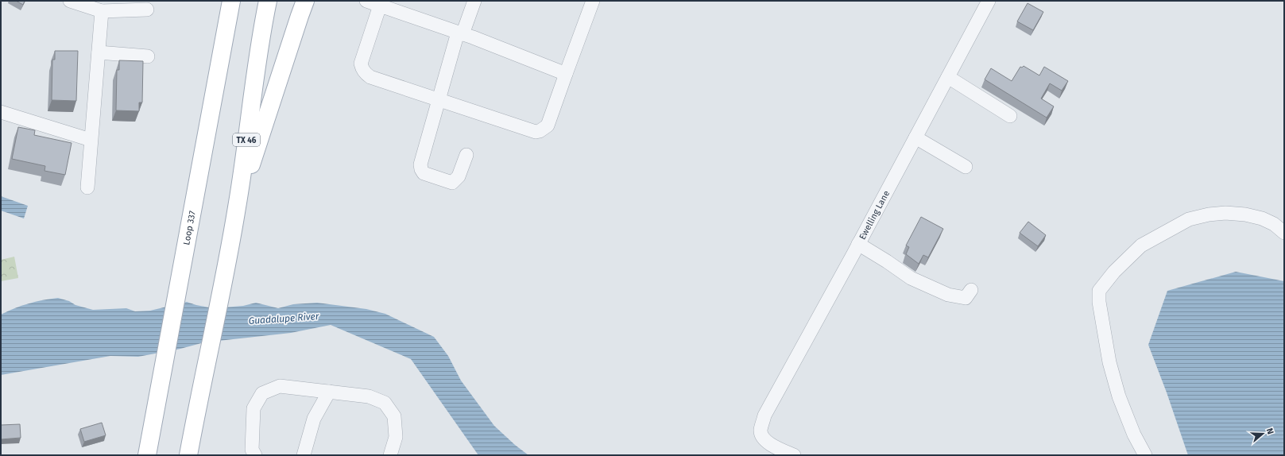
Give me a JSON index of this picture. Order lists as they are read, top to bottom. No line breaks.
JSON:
{"streets":{"main road":["TX 46","Loop 337"],"street":["Ewelling Lane"]},"water":["Guadalupe River"],"north":"right"}
